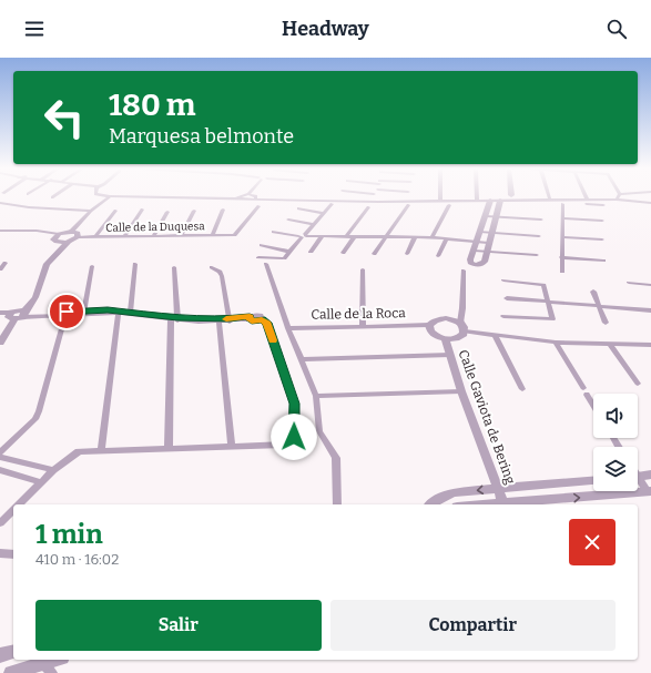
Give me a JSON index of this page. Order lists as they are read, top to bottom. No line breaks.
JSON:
{"streets":{"street":["Calle de la Duquesa","Calle de la Roca","Calle Gaviota de Bering"]},"page":{"header":"Headway","turn":["180 m","Marquesa belmonte"],"heading":["1 min","410 m · 16:02"],"buttons":["Salir","Compartir"]}}
